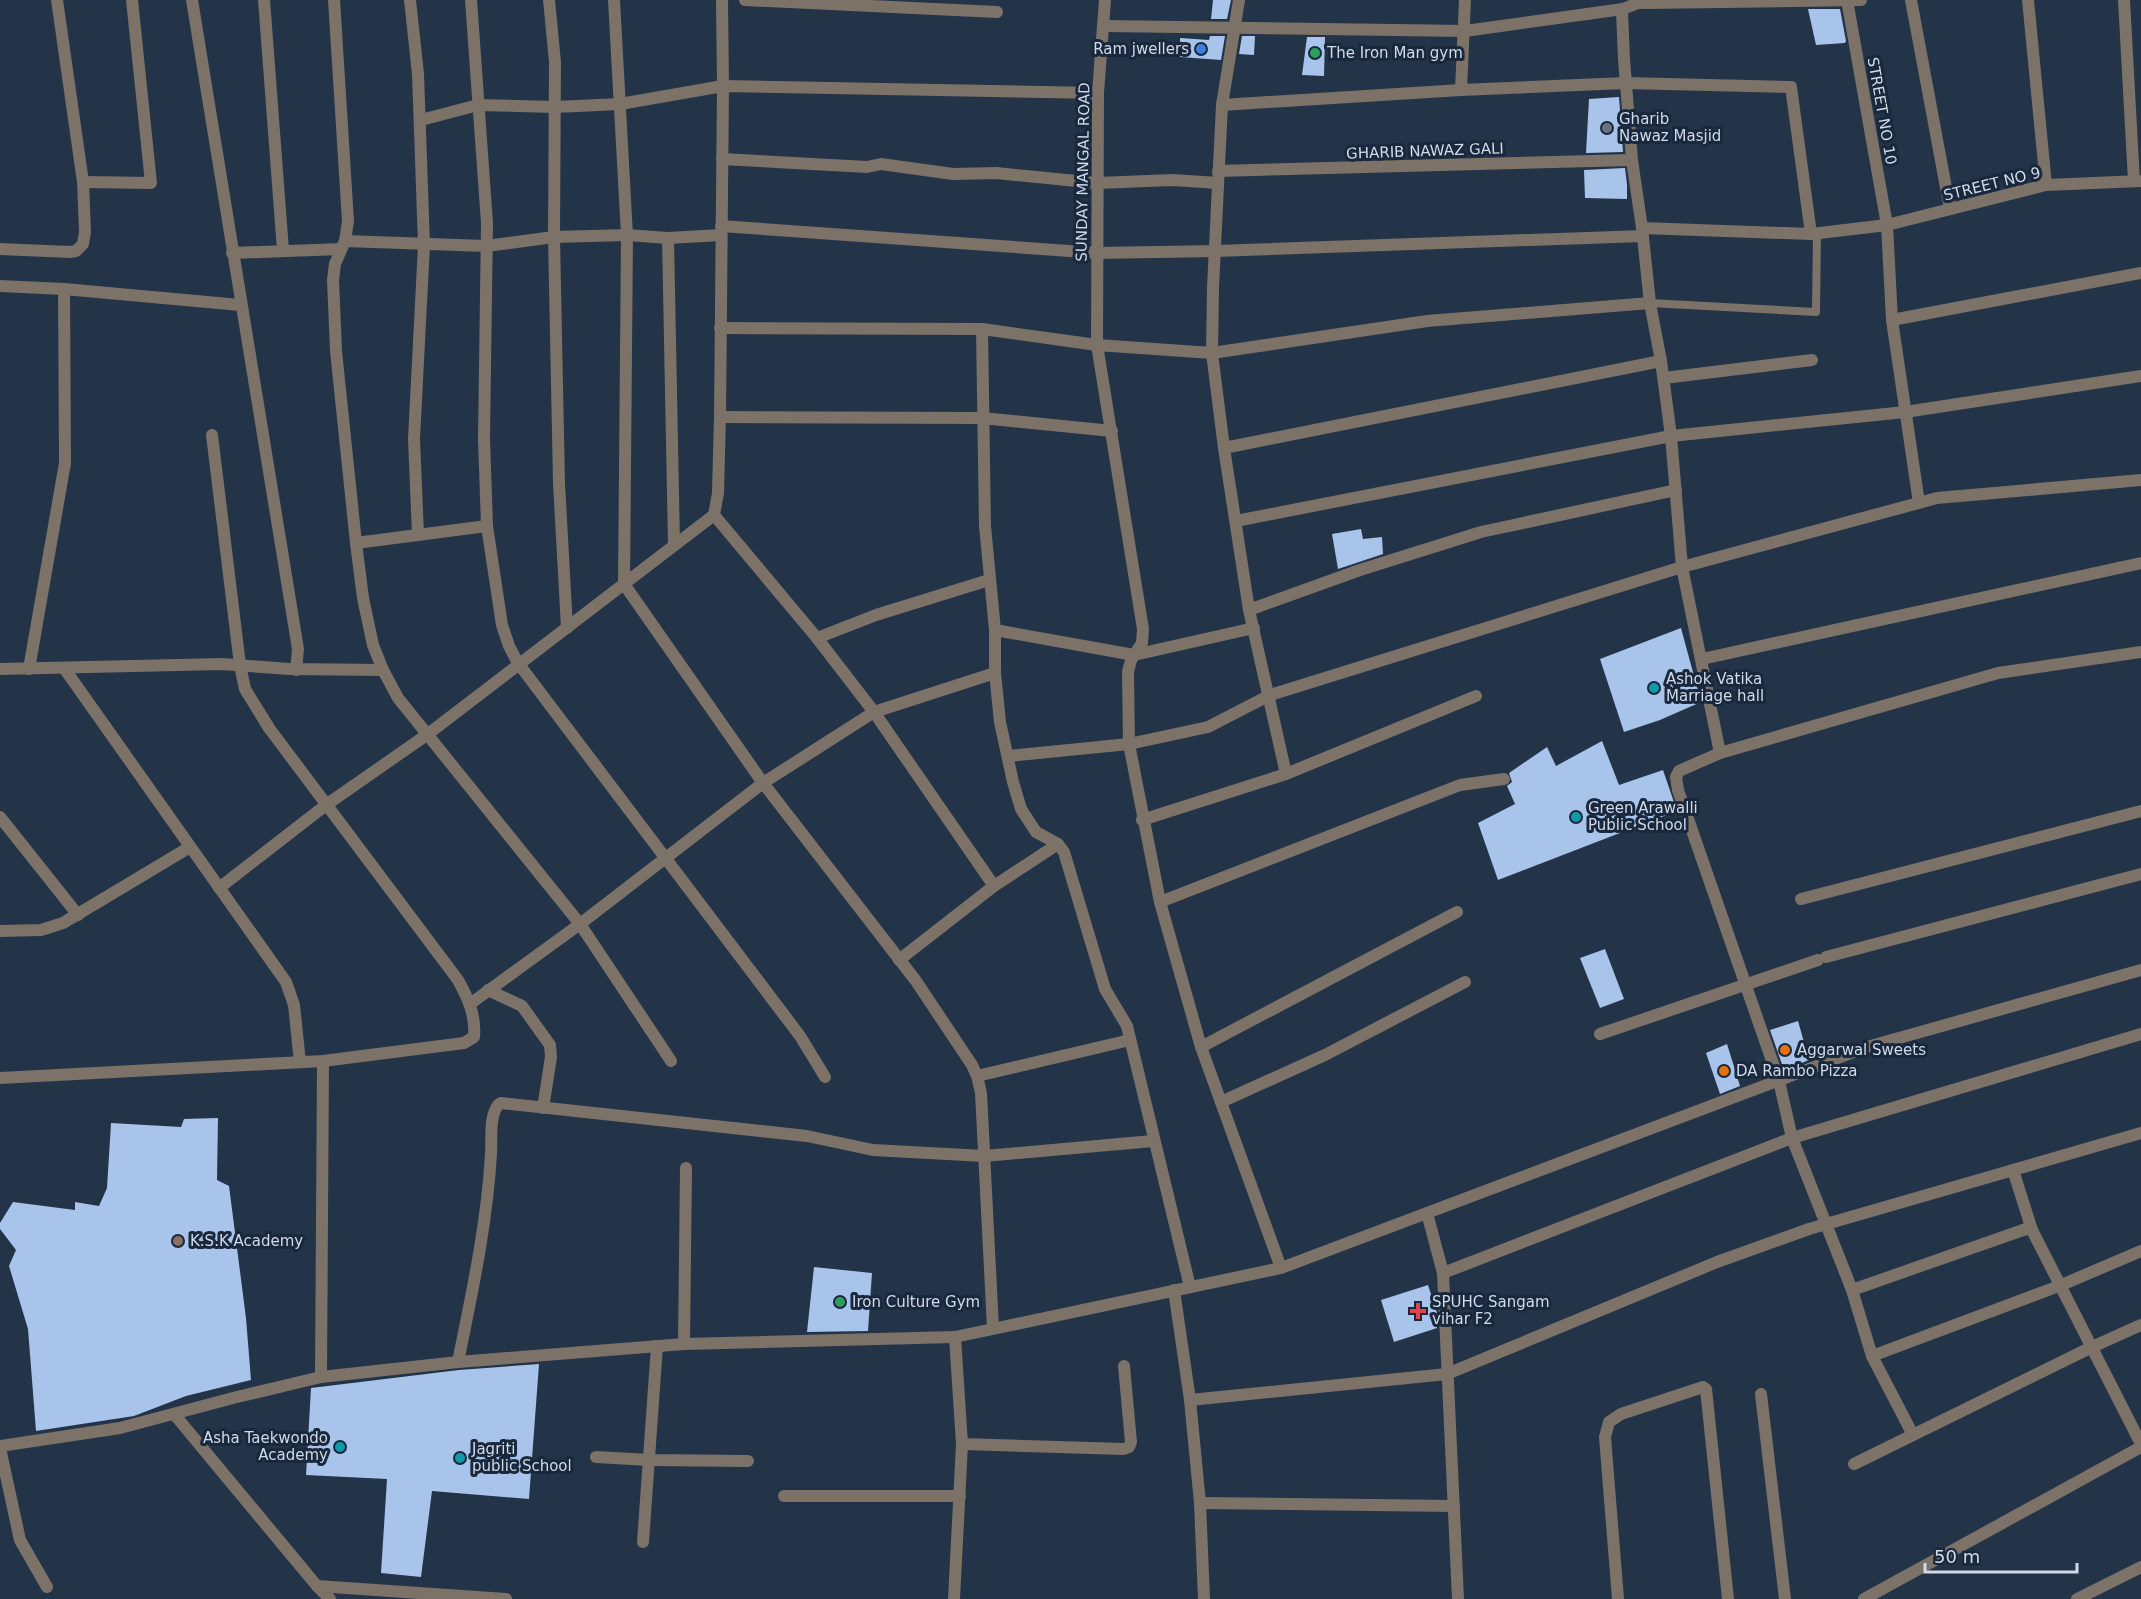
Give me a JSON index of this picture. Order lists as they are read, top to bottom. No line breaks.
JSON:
{"streets":{"street":["STREET NO 10","GHARIB NAWAZ GALI","SUNDAY MANGAL ROAD","STREET NO 9"]},"crossings":[["STREET NO 10","STREET NO 9"],["GHARIB NAWAZ GALI","SUNDAY MANGAL ROAD"],["SUNDAY MANGAL ROAD","STREET NO 9"]],"places":{"other":["Ram jwellers","The Iron Man gym","Gharib Nawaz Masjid","Ashok Vatika Marriage hall","Green Arawalli Public School","Aggarwal Sweets","DA Rambo Pizza","K.S.K Academy","Iron Culture Gym","Asha Taekwondo Academy","Jagriti public School"],"health":["SPUHC Sangam vihar F2"]},"scale_bar":"50 m"}
